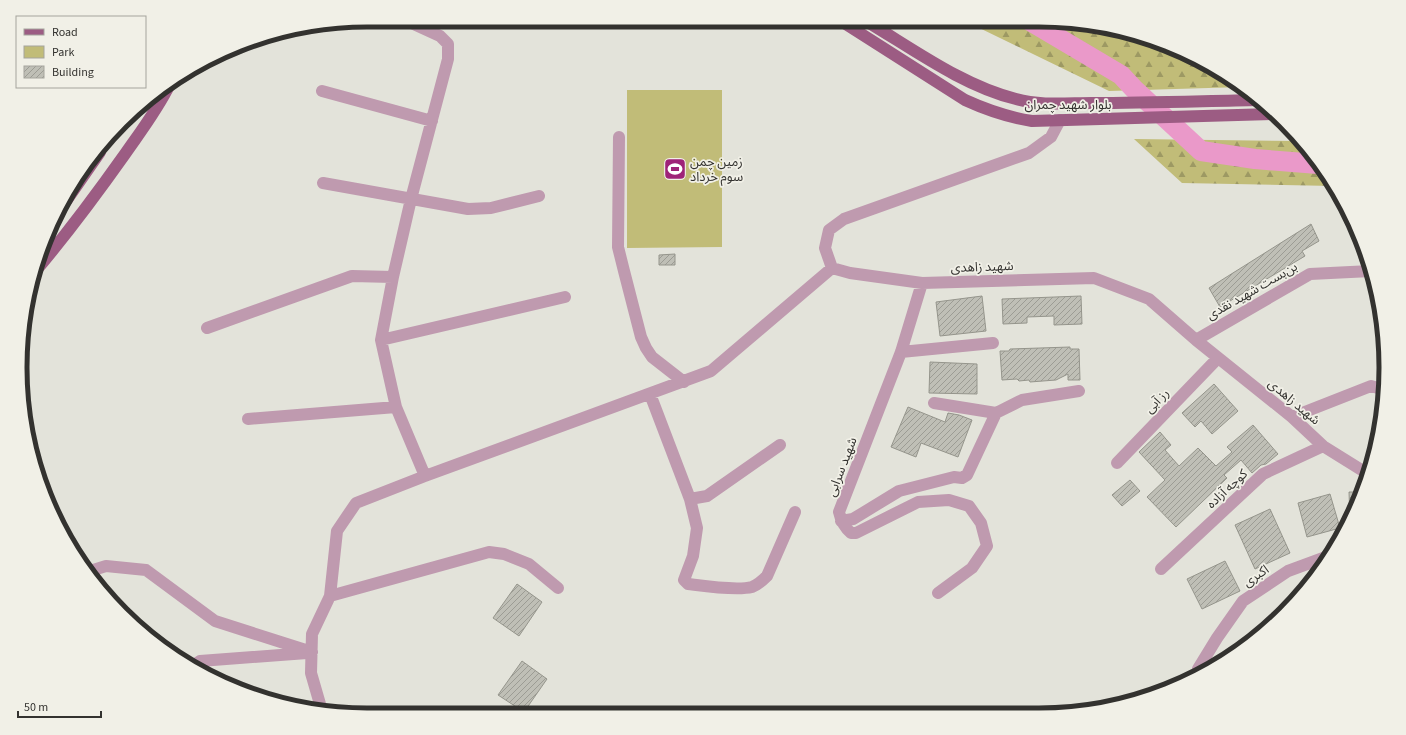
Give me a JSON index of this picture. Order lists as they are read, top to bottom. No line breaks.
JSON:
{"streets":{"main road":["بلوار شهید چمران"],"street":["شهید زاهدی","بن‌بست شهید نقدی","رز آبی","شهید سرابی","کوچه آزاده","اکبری"]},"crossings":[["شهید زاهدی","بن‌بست شهید نقدی"],["شهید زاهدی","رز آبی"],["شهید زاهدی","شهید سرابی"],["شهید زاهدی","کوچه آزاده"]],"places":{"sports":["زمین چمن سوم خرداد"]},"legend":["Road","Park","Building"],"scale_bar":"50 m"}
